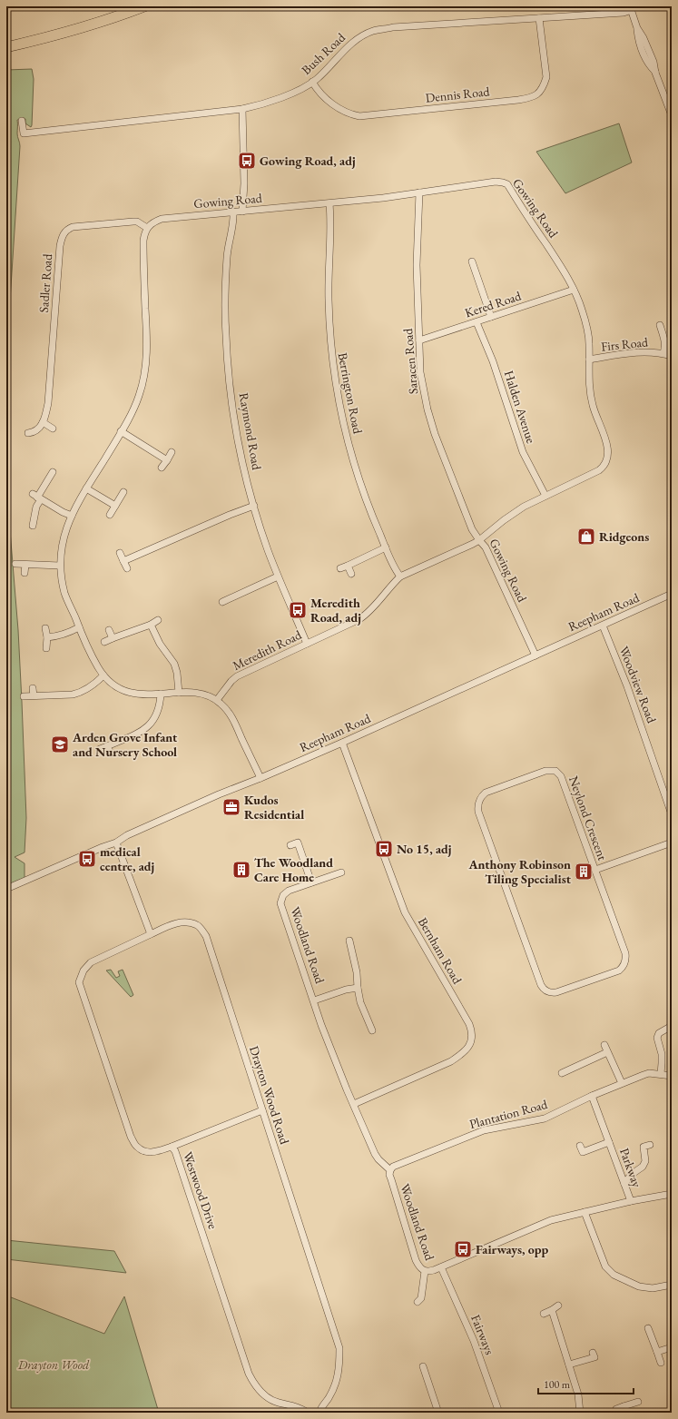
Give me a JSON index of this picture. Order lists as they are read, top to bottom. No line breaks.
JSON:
{"streets":{"street":["Bush Road","Dennis Road","Gowing Road","Sadler Road","Kered Road","Firs Road","Saracen Road","Berrington Road","Halden Avenue","Raymond Road","Reepham Road","Meredith Road","Woodview Road","Neylond Crescent","Woodland Road","Bernham Road","Drayton Wood Road","Plantation Road","Parkway","Westwood Drive","Fairways"]},"crossings":[["Bush Road","Dennis Road"],["Gowing Road","Sadler Road"],["Gowing Road","Kered Road"],["Gowing Road","Firs Road"],["Gowing Road","Saracen Road"],["Gowing Road","Berrington Road"],["Gowing Road","Halden Avenue"],["Gowing Road","Raymond Road"],["Gowing Road","Reepham Road"],["Gowing Road","Meredith Road"],["Kered Road","Saracen Road"],["Kered Road","Halden Avenue"],["Saracen Road","Meredith Road"],["Berrington Road","Meredith Road"],["Raymond Road","Meredith Road"],["Reepham Road","Woodview Road"],["Reepham Road","Bernham Road"],["Woodland Road","Bernham Road"],["Woodland Road","Plantation Road"],["Woodland Road","Parkway"],["Woodland Road","Fairways"],["Drayton Wood Road","Westwood Drive"],["Plantation Road","Parkway"]],"parks":["Drayton Wood"],"places":{"bus stop":["Gowing Road, adj","Meredith Road, adj","No 15, adj","medical centre, adj","Fairways, opp"],"shop":["Ridgeons"],"school or university":["Arden Grove Infant and Nursery School"],"office":["Kudos Residential"],"building":["The Woodland Care Home","Anthony Robinson Tiling Specialist"]},"scale_bar":"100 m"}
